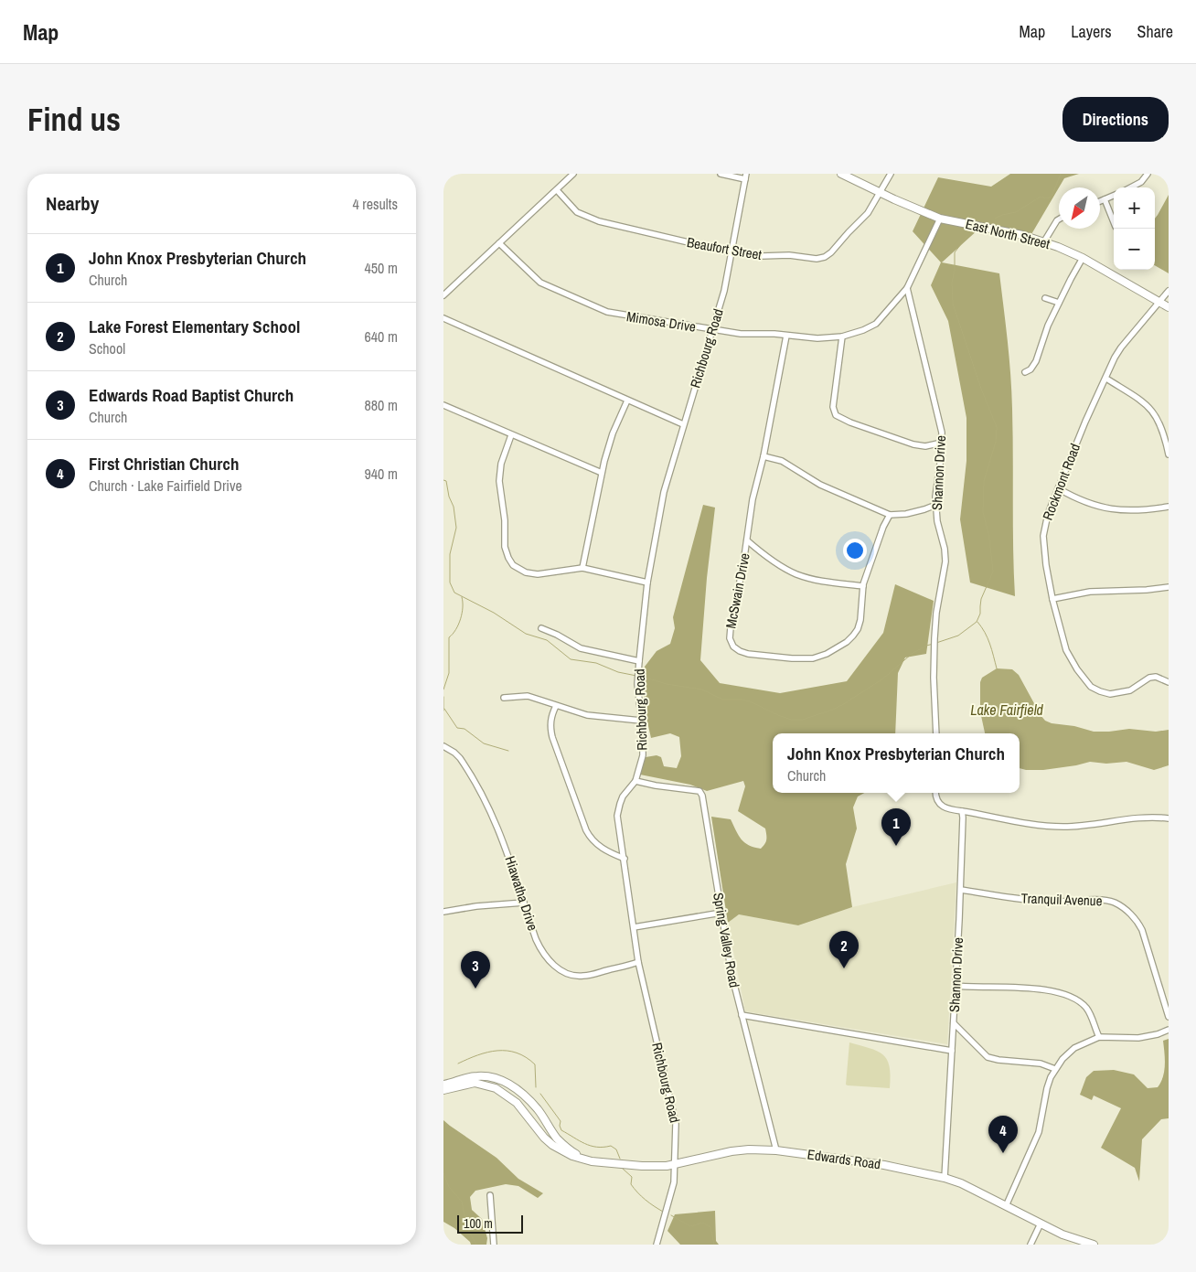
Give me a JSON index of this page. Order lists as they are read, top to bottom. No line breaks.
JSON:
{"streets":{"street":["East North Street","Beaufort Street","Mimosa Drive","Richbourg Road","Shannon Drive","Rockmont Road","McSwain Drive","Hiawatha Drive","Tranquil Avenue","Spring Valley Road","Edwards Road"]},"crossings":[["East North Street","Beaufort Street"],["East North Street","Rockmont Road"],["Beaufort Street","Richbourg Road"],["Mimosa Drive","Richbourg Road"],["Mimosa Drive","Shannon Drive"],["Mimosa Drive","McSwain Drive"],["Richbourg Road","Hiawatha Drive"],["Richbourg Road","Spring Valley Road"],["Richbourg Road","Edwards Road"],["Shannon Drive","Tranquil Avenue"],["Shannon Drive","Edwards Road"],["Spring Valley Road","Edwards Road"]],"water":["Lake Fairfield"],"scale_bar":"100 m","north":"bottom left","page":{"header":"Map","nav":["Map","Layers","Share"],"buttons":"Directions","title":"Find us","heading":["Nearby","4 results"],"map_buttons":["+","−"],"list":[{"mark":"1","name":"John Knox Presbyterian Church","note":"Church","value":"450 m"},{"mark":"2","name":"Lake Forest Elementary School","note":"School","value":"640 m"},{"mark":"3","name":"Edwards Road Baptist Church","note":"Church","value":"880 m"},{"mark":"4","name":"First Christian Church","note":"Church · Lake Fairfield Drive","value":"940 m"}],"popup":["John Knox Presbyterian Church","Church"],"pins":["1","2","3","4"],"scale":"100 m"}}
